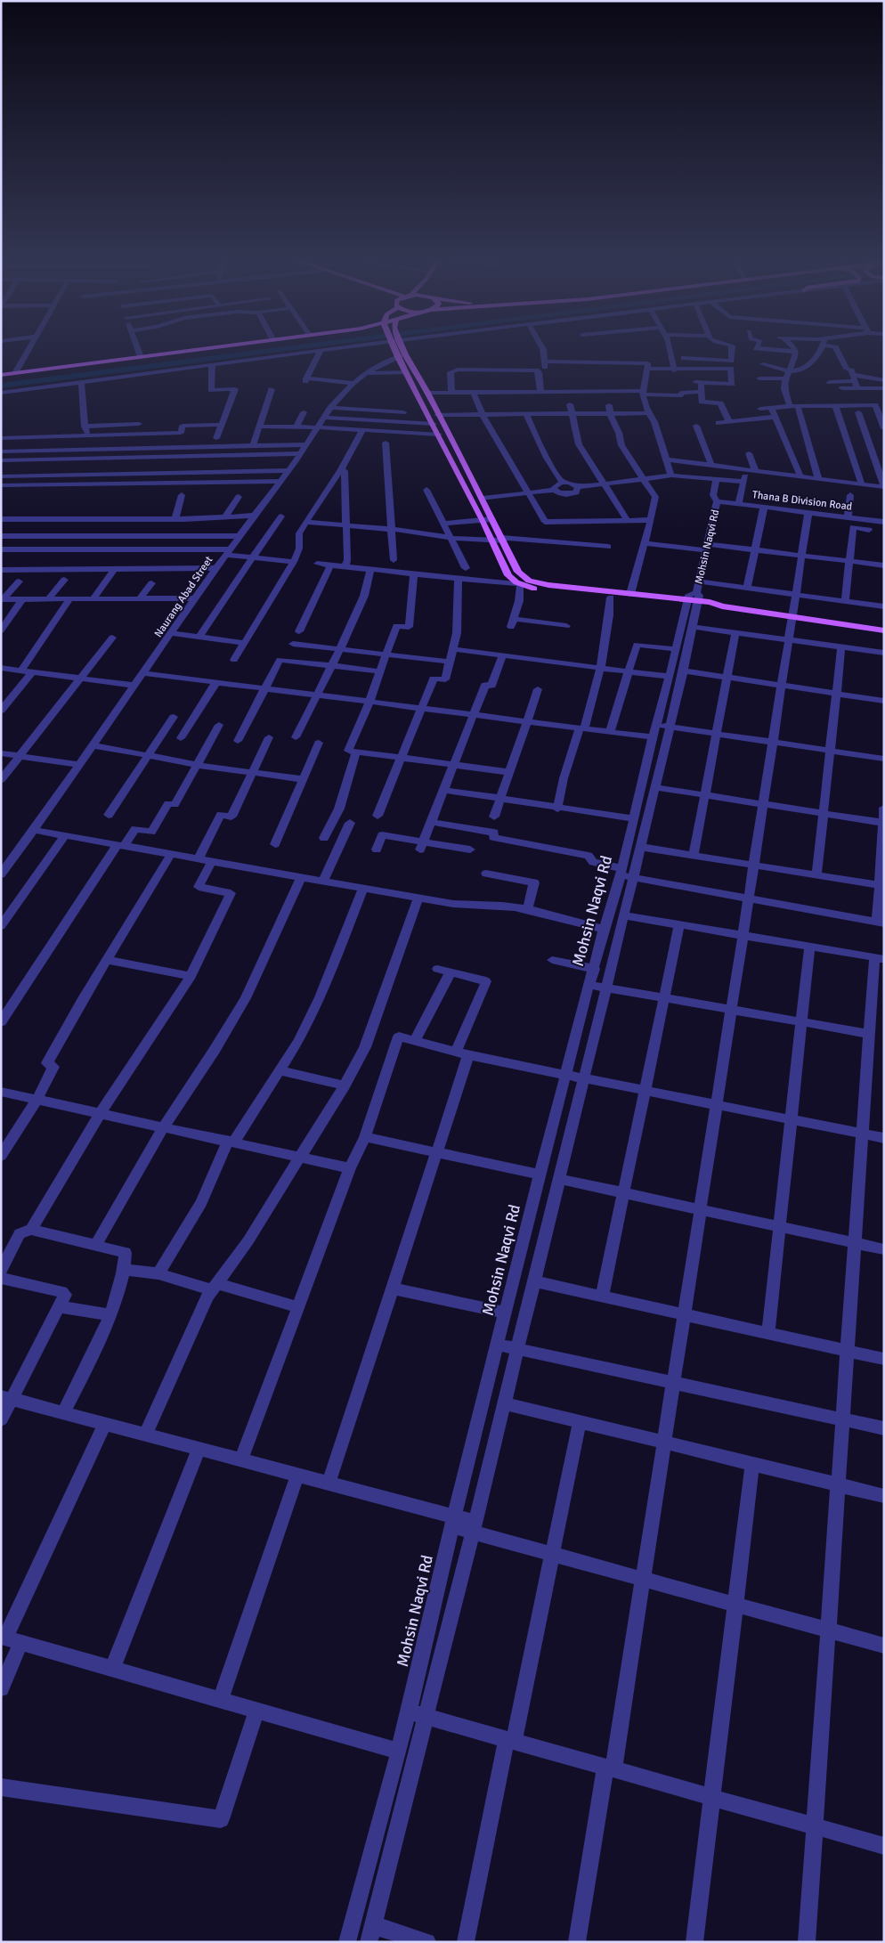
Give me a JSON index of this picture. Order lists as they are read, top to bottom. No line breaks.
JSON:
{"streets":{"street":["Thana B Division Road","Mohsin Naqvi Rd","Naurang Abad Street"]},"crossings":[["Thana B Division Road","Mohsin Naqvi Rd"]]}
